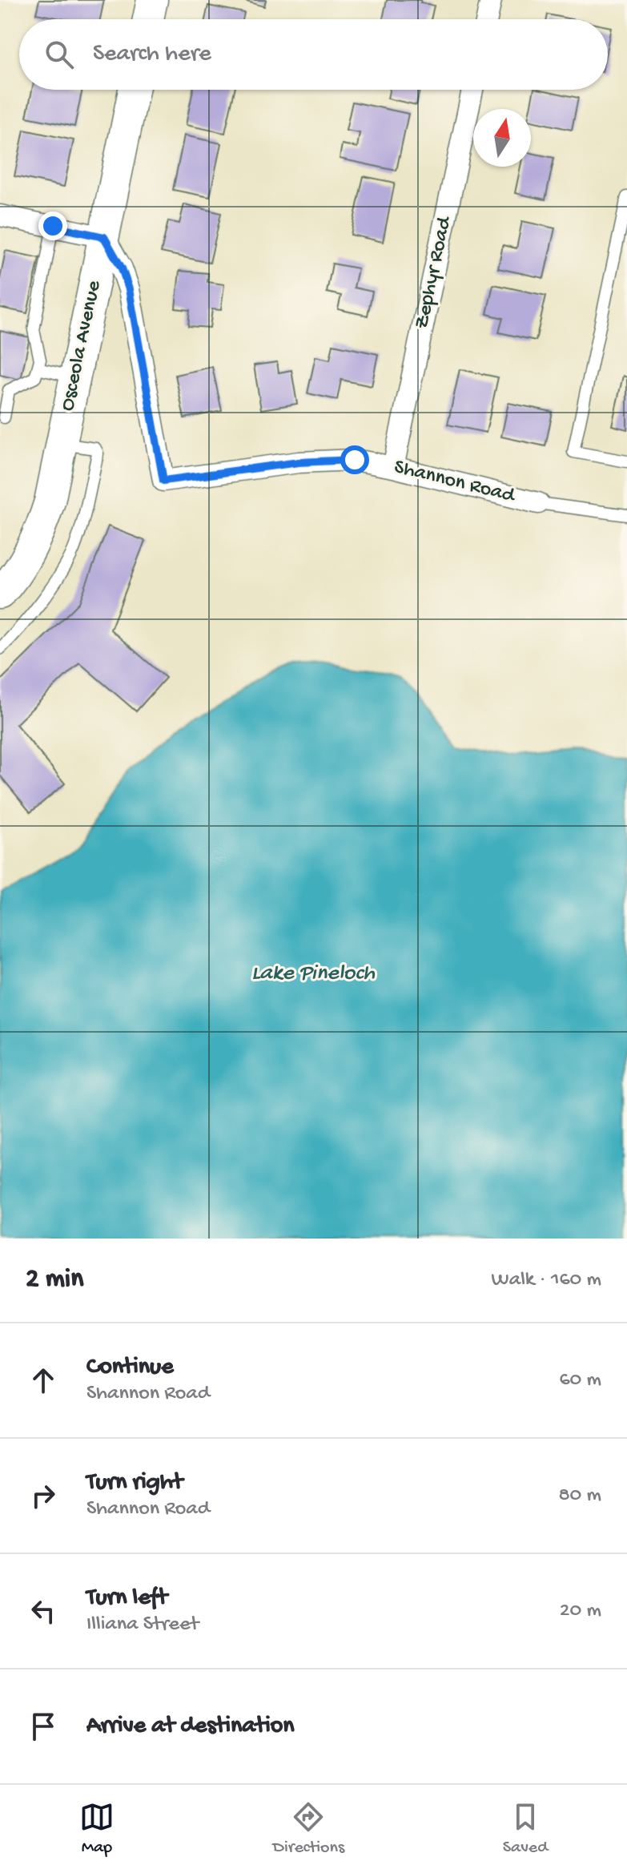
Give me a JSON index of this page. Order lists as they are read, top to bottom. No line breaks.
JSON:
{"streets":{"street":["Zephyr Road","Osceola Avenue","Shannon Road"]},"crossings":[["Zephyr Road","Shannon Road"],["Osceola Avenue","Shannon Road"]],"water":["Lake Pineloch"],"north":"top","page":{"search":"Search here","heading":["2 min","Walk · 160 m"],"list":[["Continue","Shannon Road","60 m"],["Turn right","Shannon Road","80 m"],["Turn left","Illiana Street","20 m"],"Arrive at destination"],"nav":["Map","Directions","Saved"]}}
